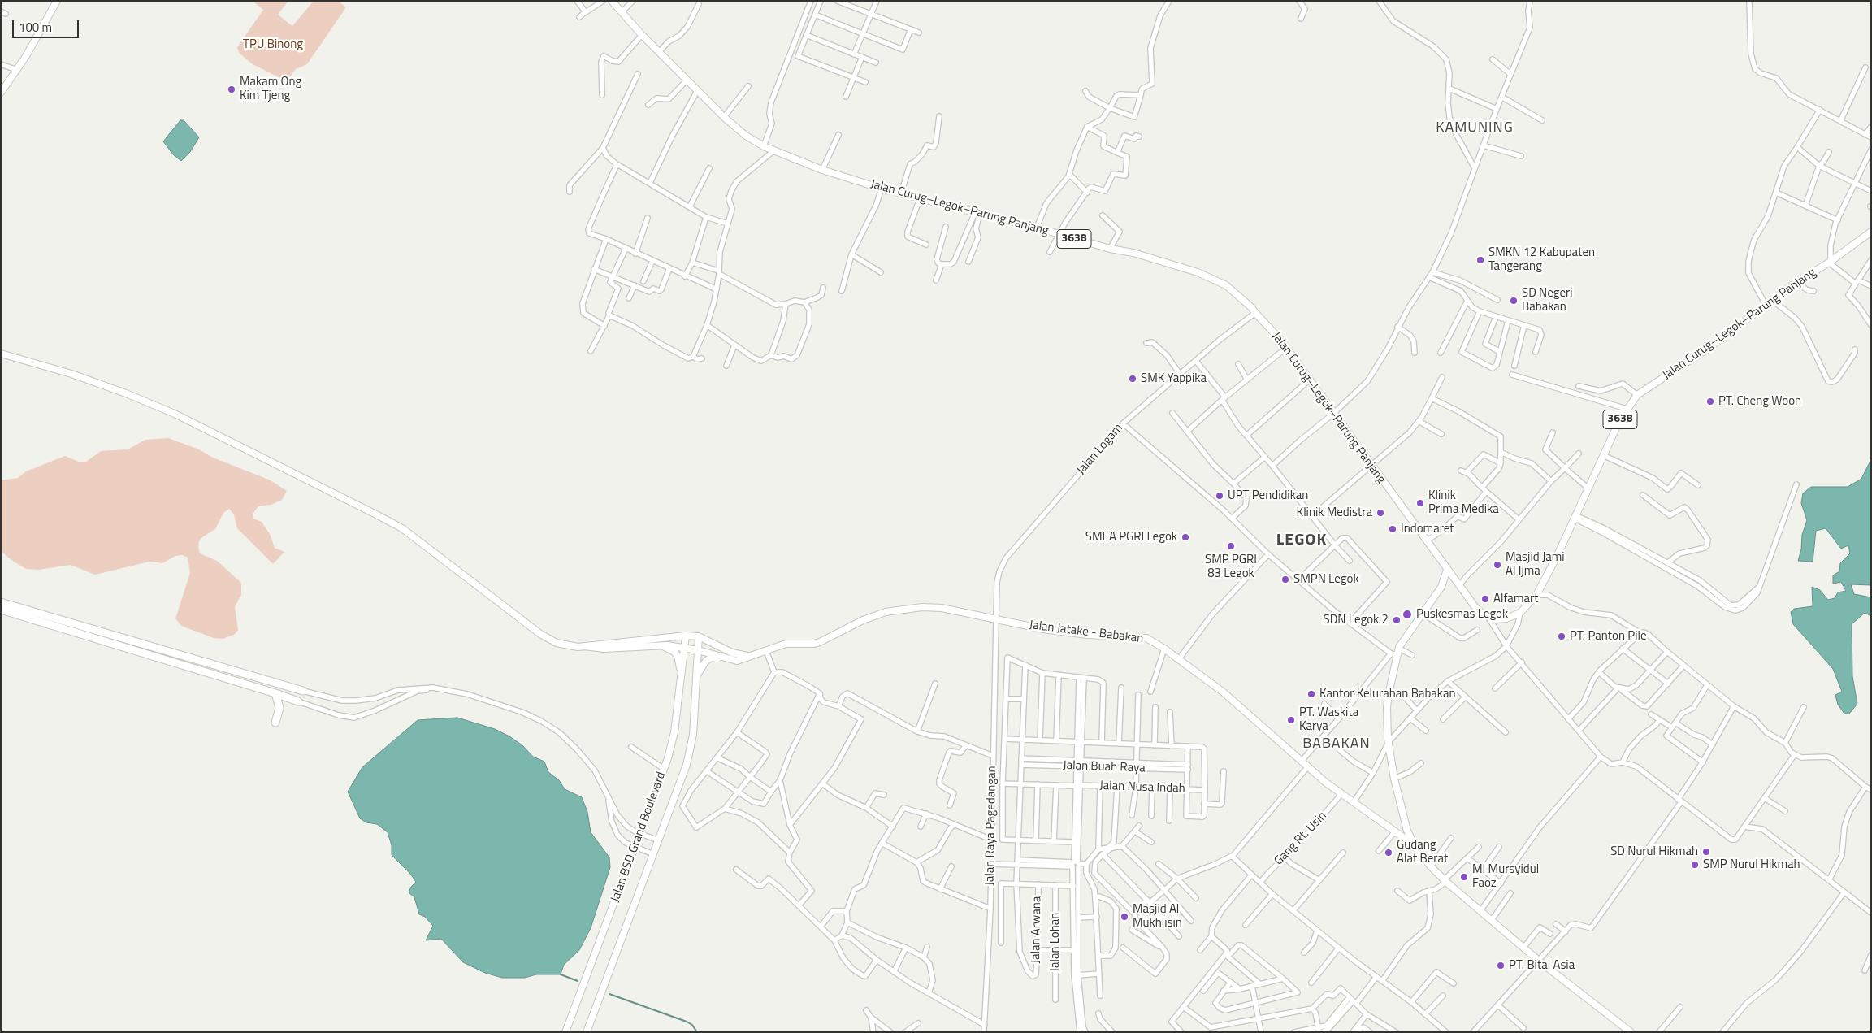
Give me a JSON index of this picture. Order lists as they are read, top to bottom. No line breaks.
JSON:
{"streets":{"main road":["Jalan Curug–Legok–Parung Panjang","3638","Jalan Jatake - Babakan","Jalan BSD Grand Boulevard"],"street":["Jalan Logam","Jalan Buah Raya","Jalan Nusa Indah","Jalan Raya Pagedangan","Gang Rt. Usin","Jalan Arwana","Jalan Lohan"]},"crossings":[["Jalan Curug–Legok–Parung Panjang","Jalan Logam"],["Jalan Logam","Jalan Jatake - Babakan"],["Jalan Logam","Jalan Raya Pagedangan"],["Jalan Jatake - Babakan","Jalan Raya Pagedangan"],["Jalan Jatake - Babakan","Gang Rt. Usin"]],"districts":["KAMUNING","LEGOK","BABAKAN"],"parks":["TPU Binong"],"places":["Makam Ong Kim Tjeng","SMKN 12 Kabupaten Tangerang","SD Negeri Babakan","SMK Yappika","PT. Cheng Woon","UPT Pendidikan","Klinik Prima Medika","Klinik Medistra","Indomaret","SMEA PGRI Legok","SMP PGRI 83 Legok","Masjid Jami Al Ijma","SMPN Legok","Alfamart","Puskesmas Legok","SDN Legok 2","PT. Panton Pile","Kantor Kelurahan Babakan","PT. Waskita Karya","SD Nurul Hikmah","Gudang Alat Berat","SMP Nurul Hikmah","MI Mursyidul Faoz","Masjid Al Mukhlisin","PT. Bital Asia"],"scale_bar":"100 m"}
